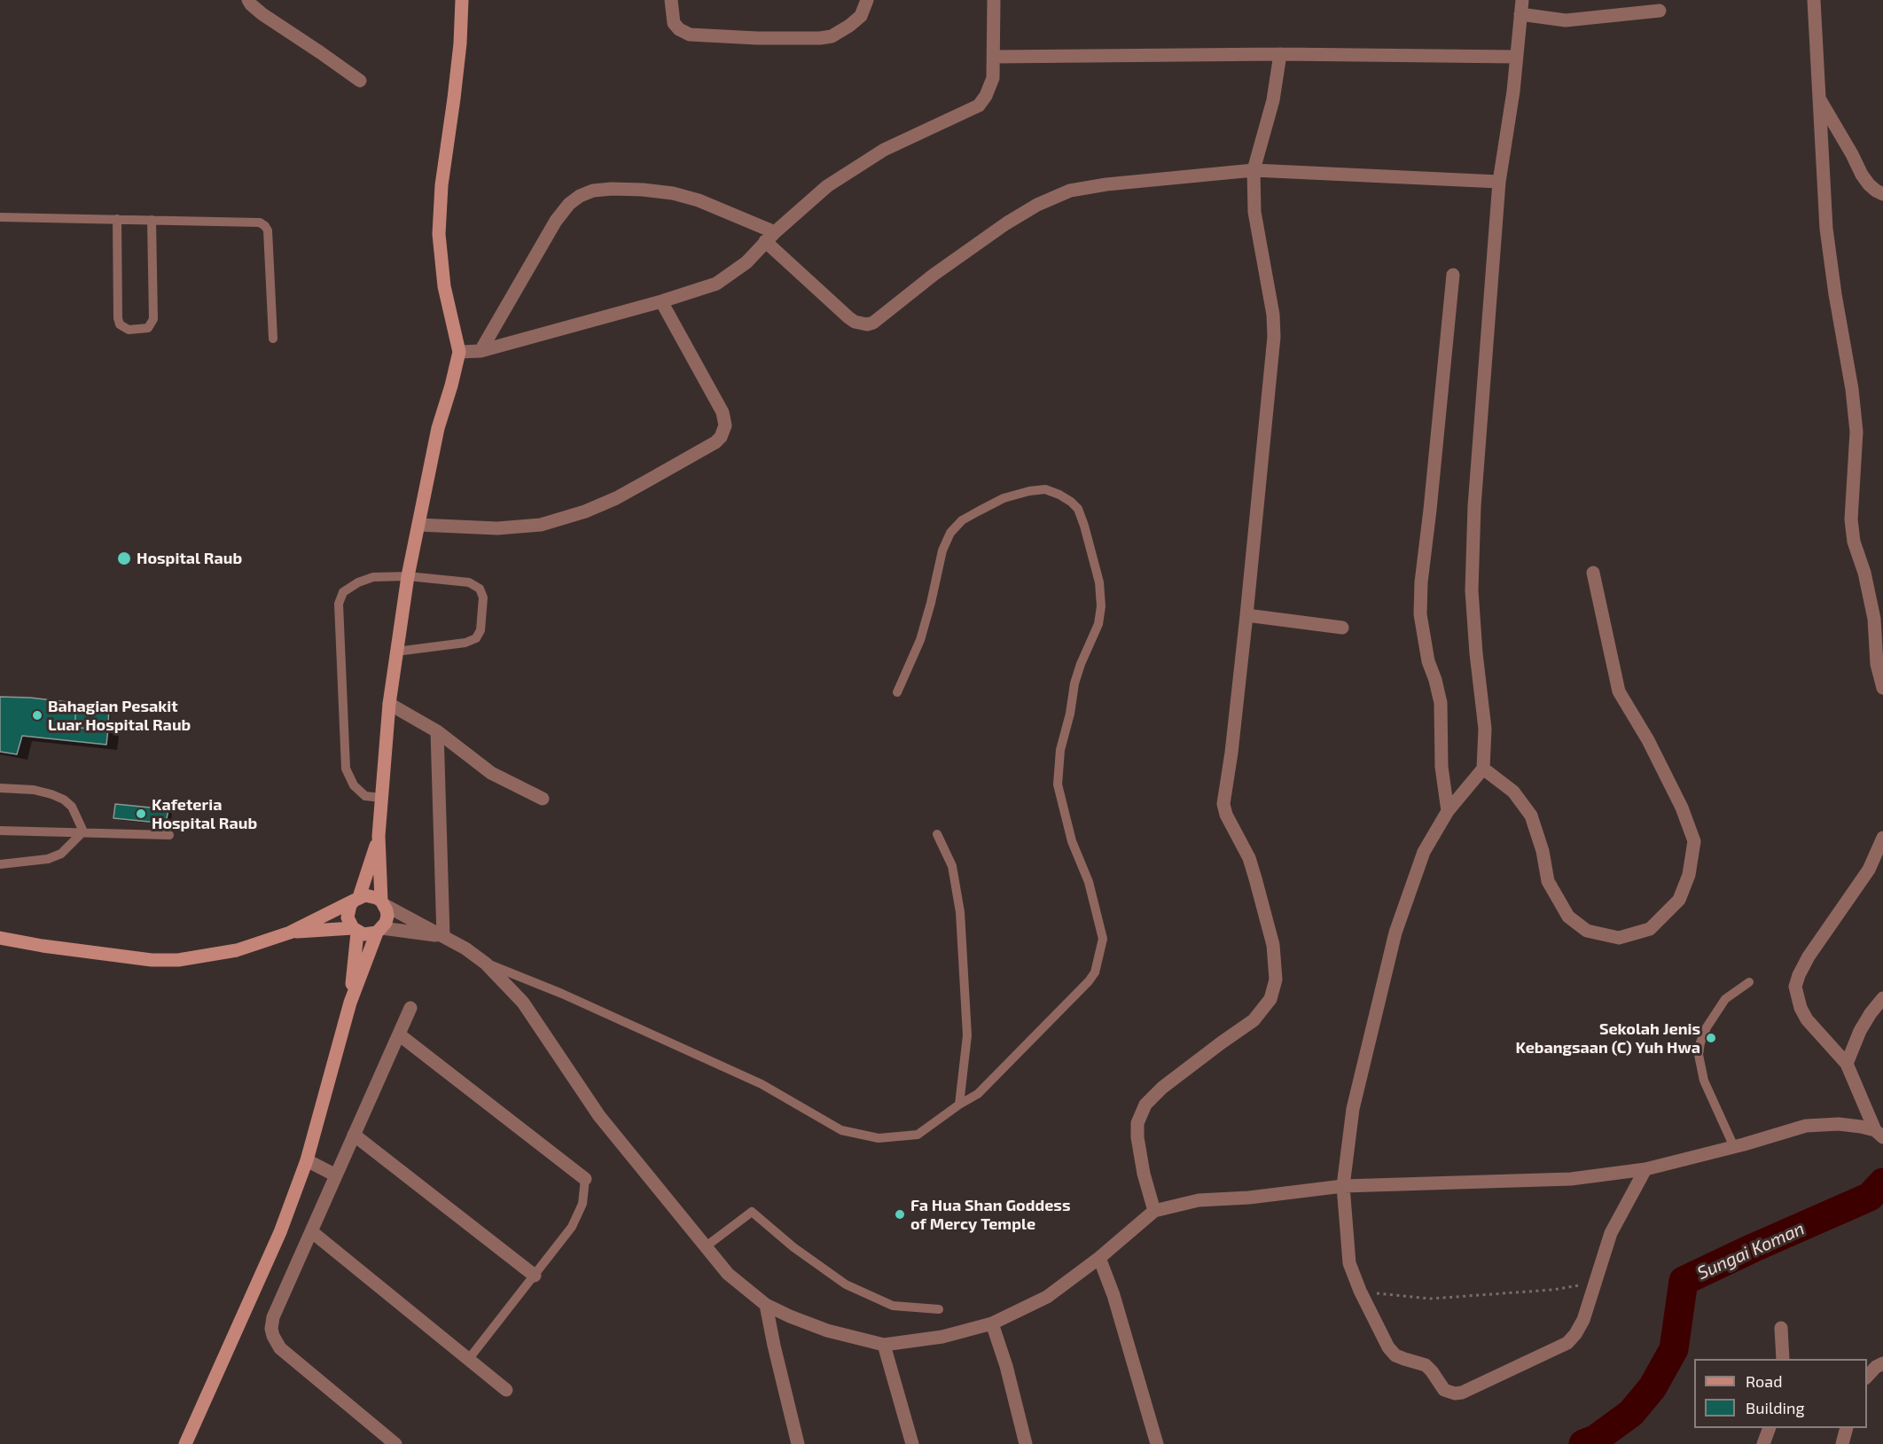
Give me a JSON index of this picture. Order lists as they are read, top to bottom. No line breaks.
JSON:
{"water":["Sungai Koman"],"places":["Hospital Raub","Bahagian Pesakit Luar Hospital Raub","Kafeteria Hospital Raub","Sekolah Jenis Kebangsaan (C) Yuh Hwa","Fa Hua Shan Goddess of Mercy Temple"],"legend":["Road","Building"]}
